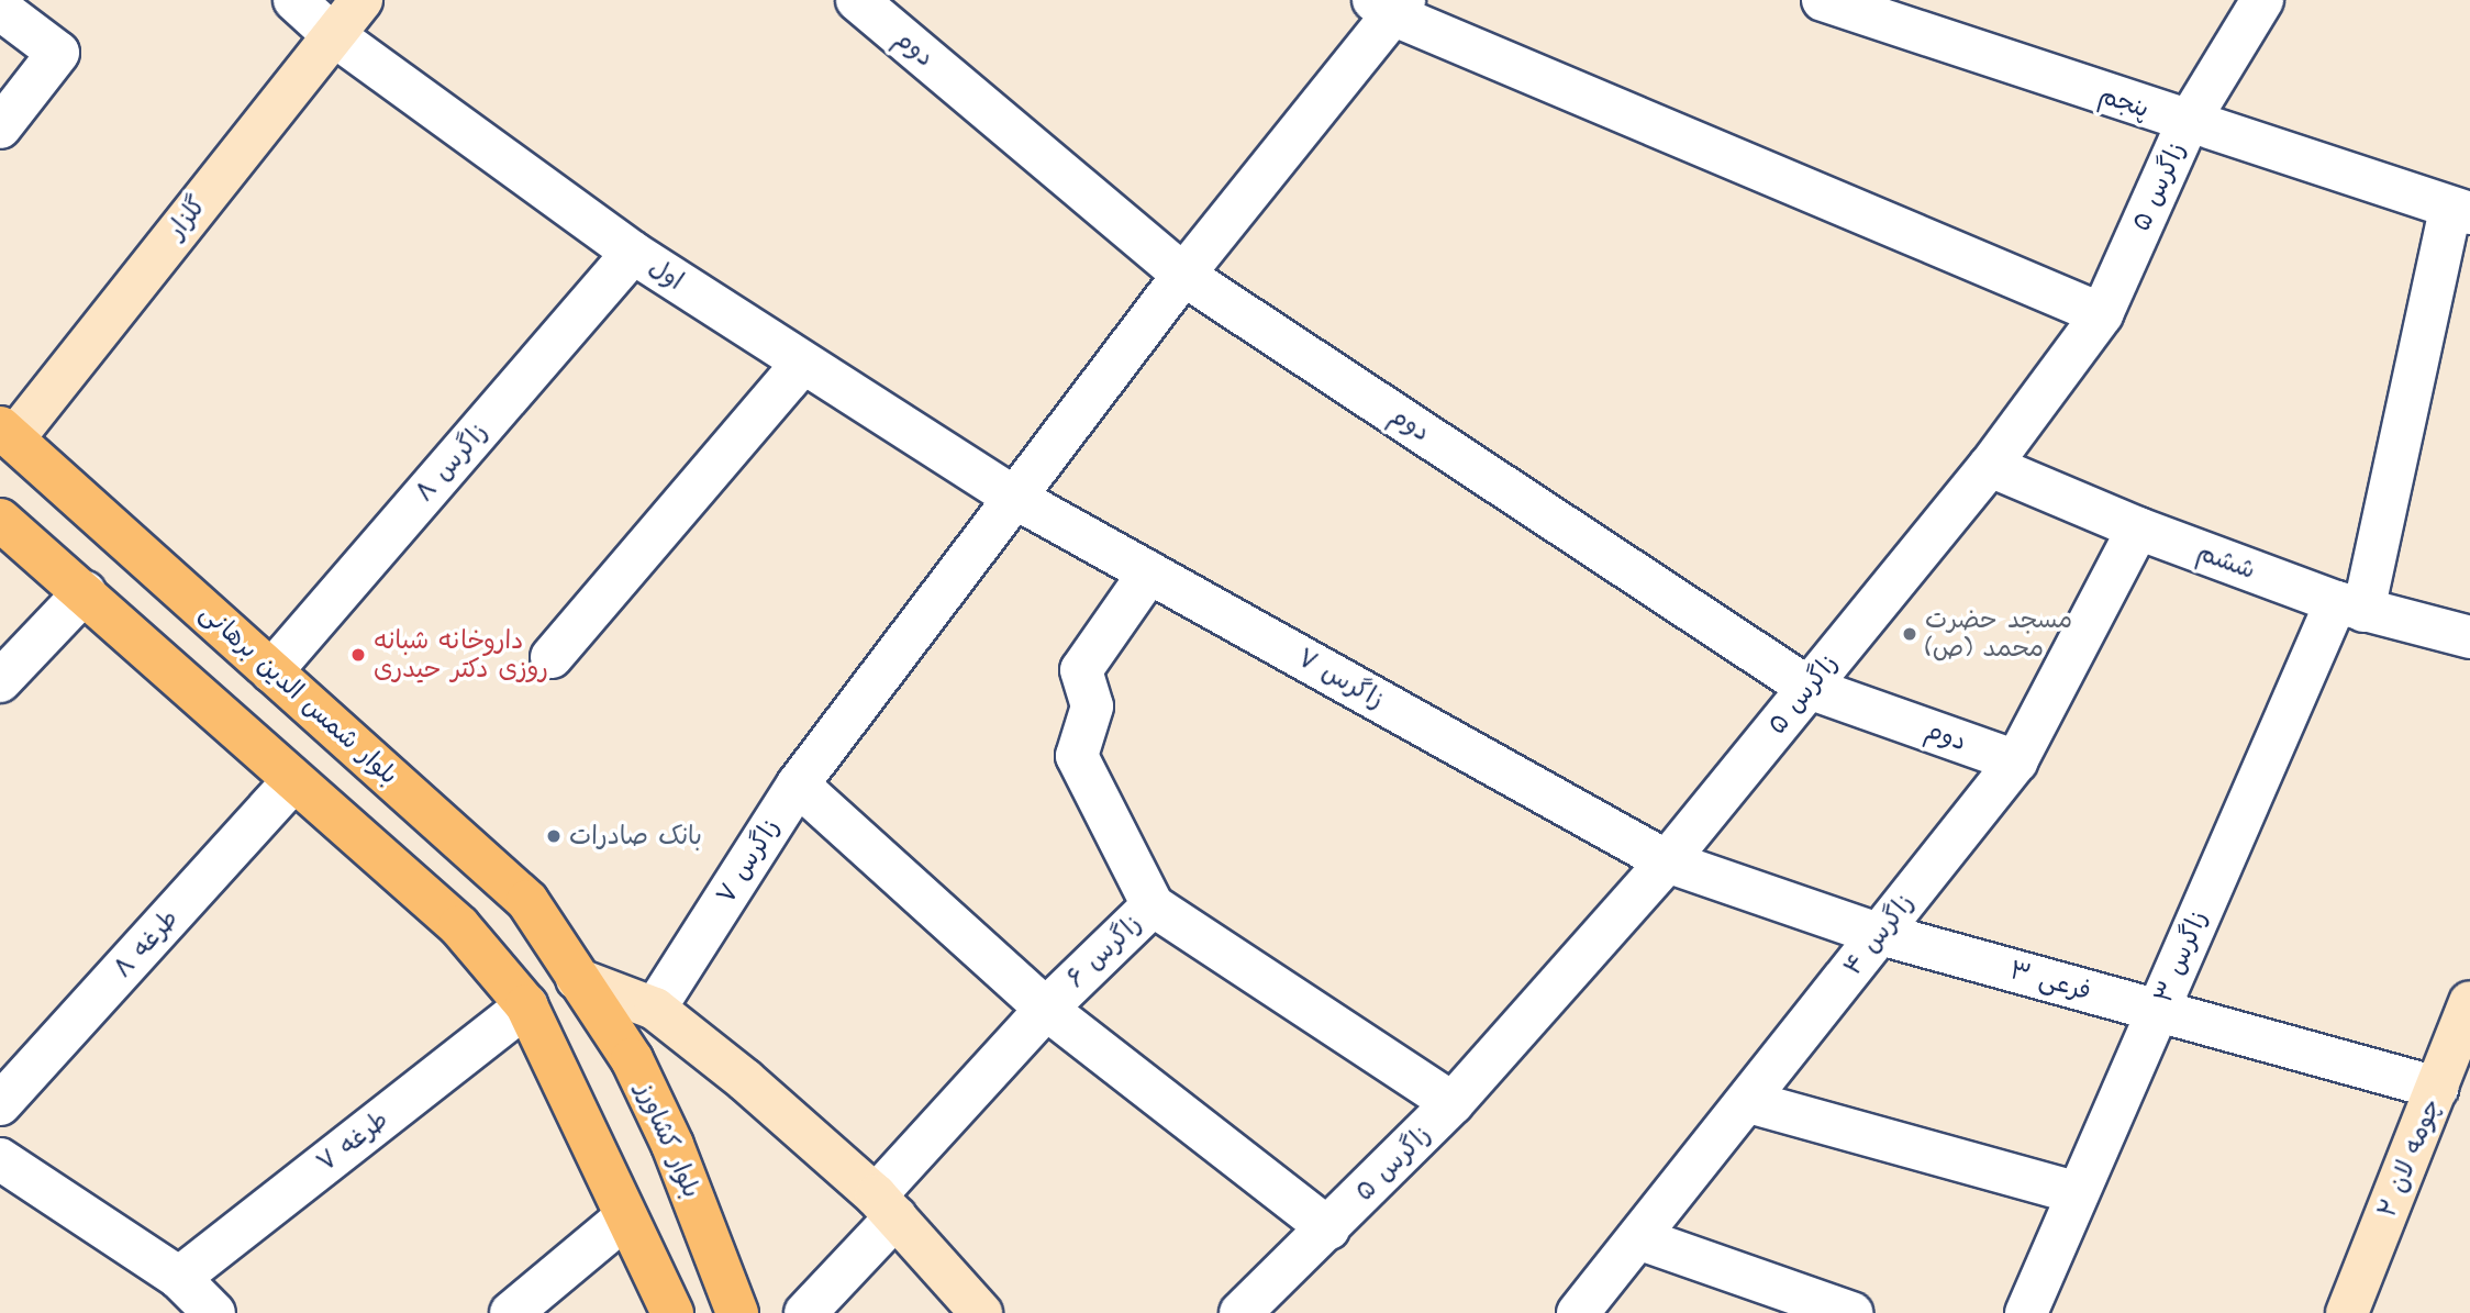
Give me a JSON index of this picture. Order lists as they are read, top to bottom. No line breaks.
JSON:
{"streets":{"main road":["بلوار شمس الدین برهانی","بلوار کشاورز"],"street":["دوم","پنجم","زاگرس ۵","گلزار","اول","زاگرس ۸","ششم","زاگرس ۷","۴ زاگرس","طرغه ۸","زاگرس ۶","زاگرس ۳","فرعی ۳","طرغه ۷","چومه لان ۲"]},"crossings":[["دوم","زاگرس ۵"],["دوم","زاگرس ۷"],["دوم","۴ زاگرس"],["پنجم","زاگرس ۵"],["پنجم","زاگرس ۳"],["زاگرس ۵","ششم"],["زاگرس ۵","زاگرس ۷"],["زاگرس ۵","زاگرس ۶"],["زاگرس ۵","فرعی ۳"],["گلزار","اول"],["گلزار","بلوار شمس الدین برهانی"],["اول","زاگرس ۸"],["اول","زاگرس ۷"],["زاگرس ۸","بلوار شمس الدین برهانی"],["ششم","۴ زاگرس"],["ششم","زاگرس ۳"],["زاگرس ۷","فرعی ۳"],["بلوار شمس الدین برهانی","بلوار کشاورز"],["۴ زاگرس","فرعی ۳"],["زاگرس ۳","فرعی ۳"],["فرعی ۳","چومه لان ۲"]],"places":["مسجد حضرت محمد (ص)","داروخانه شبانه روزی دکتر حیدری","بانک صادرات"]}
